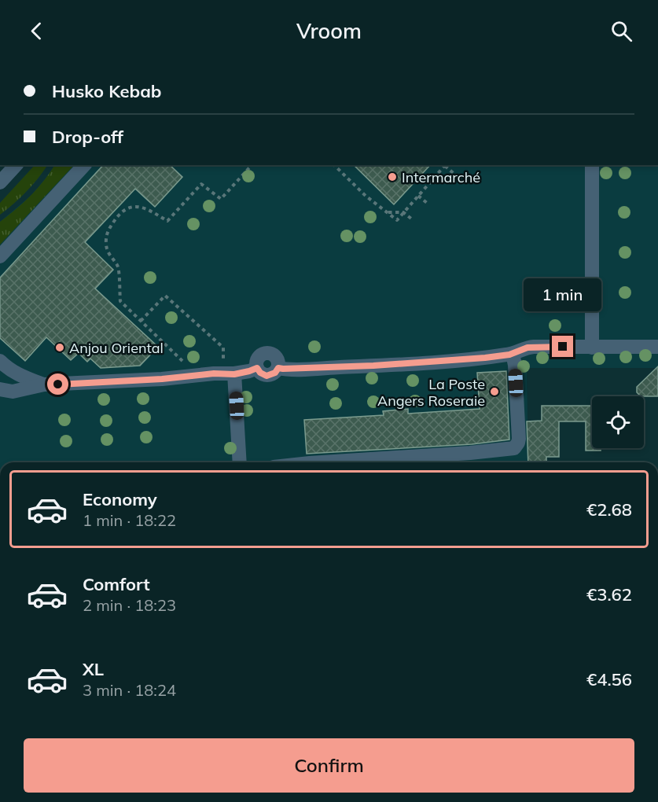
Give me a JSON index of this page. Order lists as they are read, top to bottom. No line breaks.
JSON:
{"places":["Intermarché","Anjou Oriental","La Poste Angers Roseraie"],"page":{"header":"Vroom","banner":["Husko Kebab","Drop-off"],"bubble":"1 min","list":[{"name":"Economy","note":"1 min · 18:22","value":"€2.68"},{"name":"Comfort","note":"2 min · 18:23","value":"€3.62"},{"name":"XL","note":"3 min · 18:24","value":"€4.56"}],"buttons":"Confirm"}}
